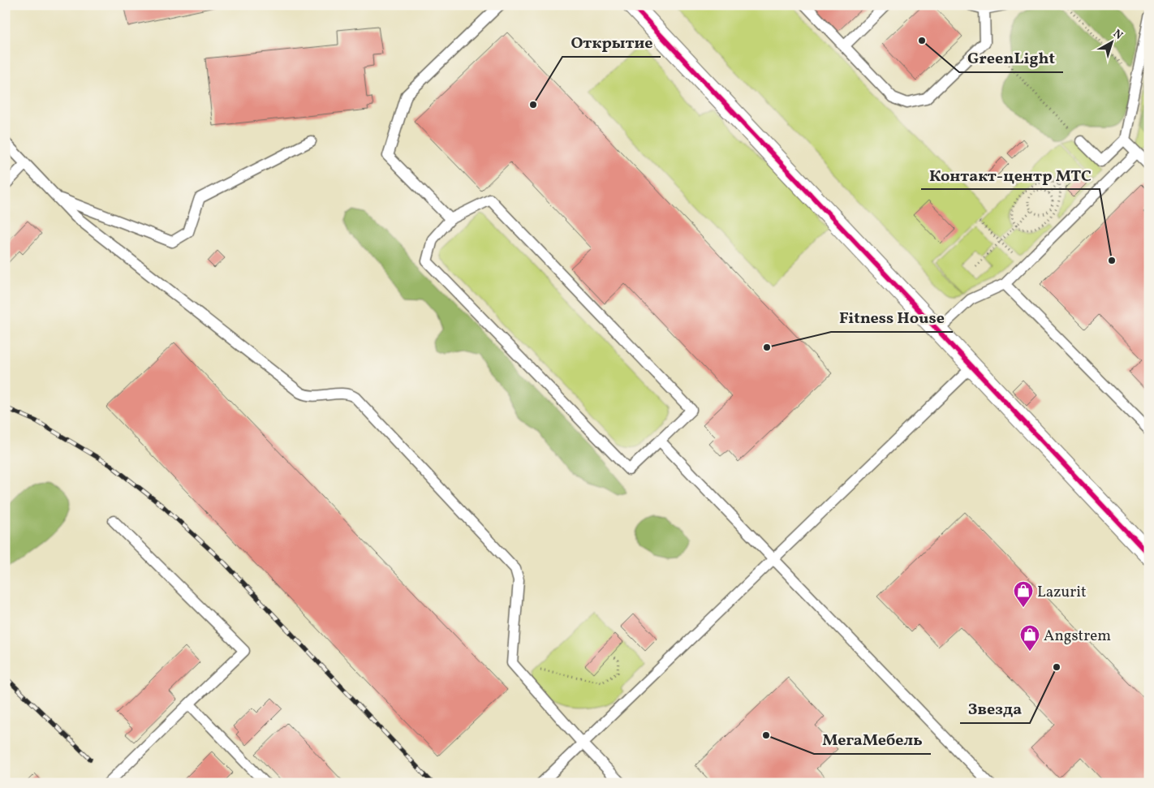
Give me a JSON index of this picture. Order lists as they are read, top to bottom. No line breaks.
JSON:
{"places":{"other":["GreenLight","Открытие","Контакт-центр МТС","Fitness House","Звезда","МегаМебель"],"shop":["Lazurit","Angstrem"]},"north":"top right"}
